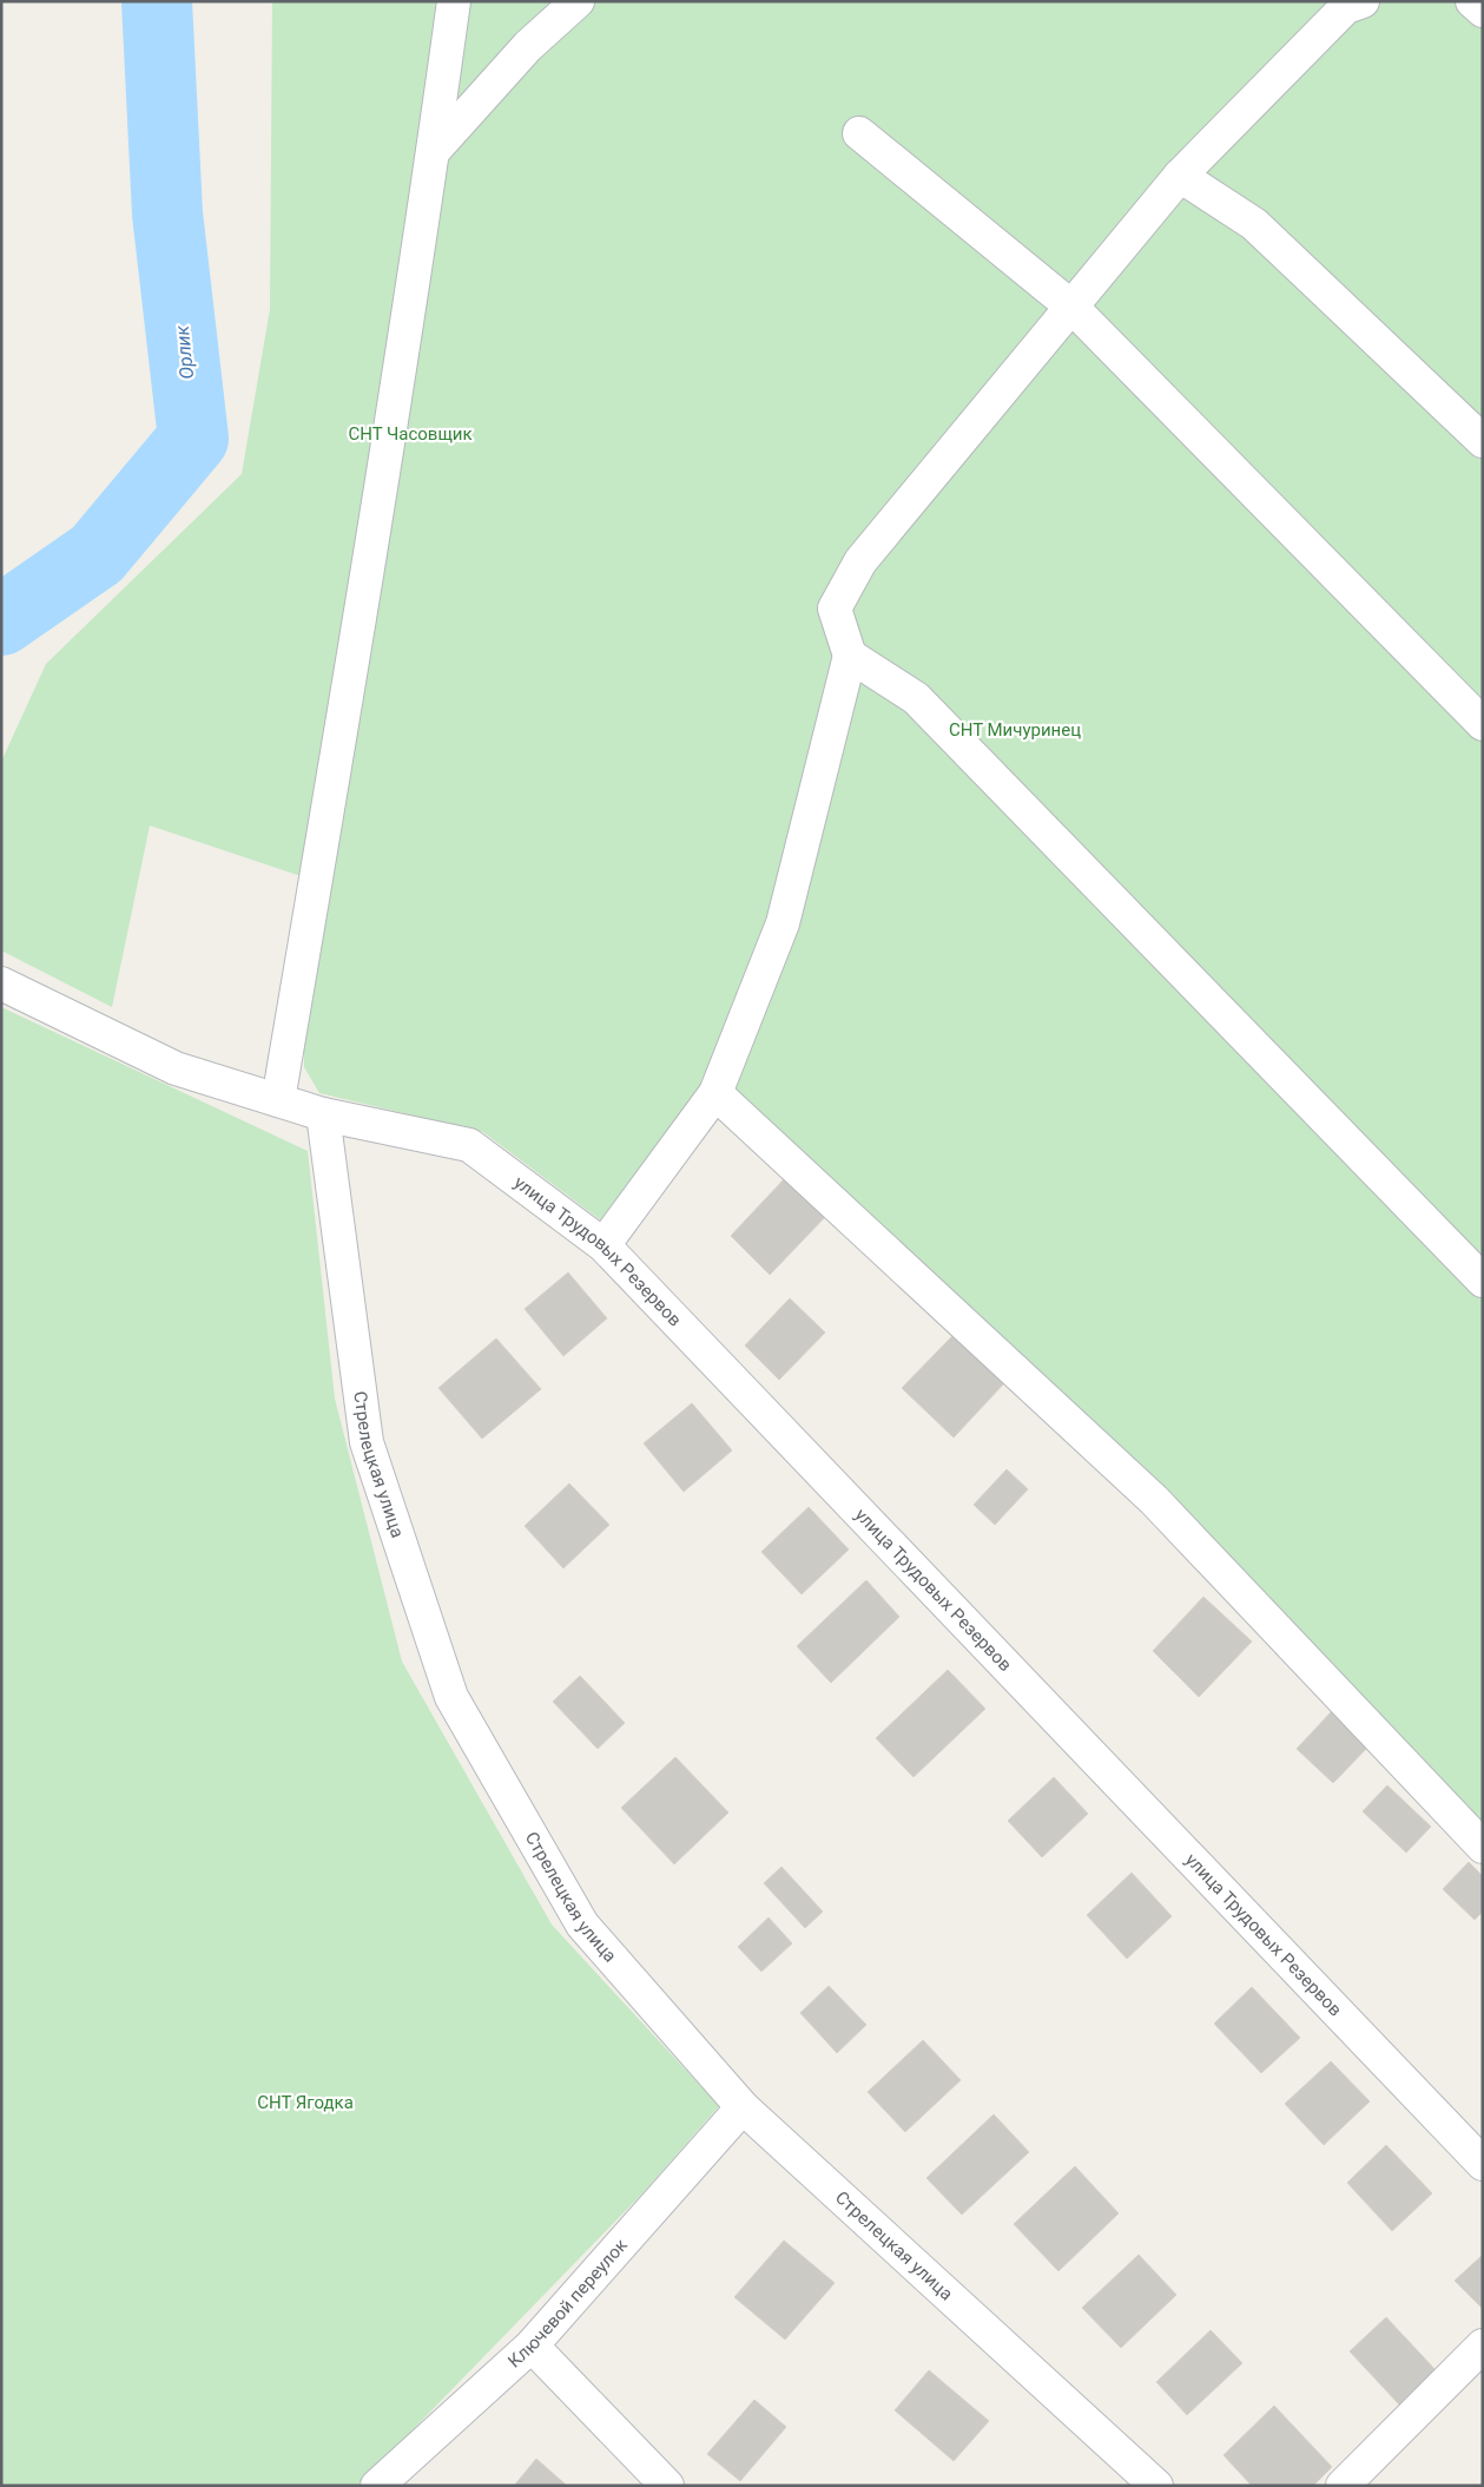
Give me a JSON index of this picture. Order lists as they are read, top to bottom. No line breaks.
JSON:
{"streets":{"street":["улица Трудовых Резервов","Стрелецкая улица","Ключевой переулок"]},"crossings":[["улица Трудовых Резервов","Стрелецкая улица"],["Стрелецкая улица","Ключевой переулок"]],"water":["Орлик"],"parks":["СНТ Часовщик","СНТ Мичуринец","СНТ Ягодка"]}
